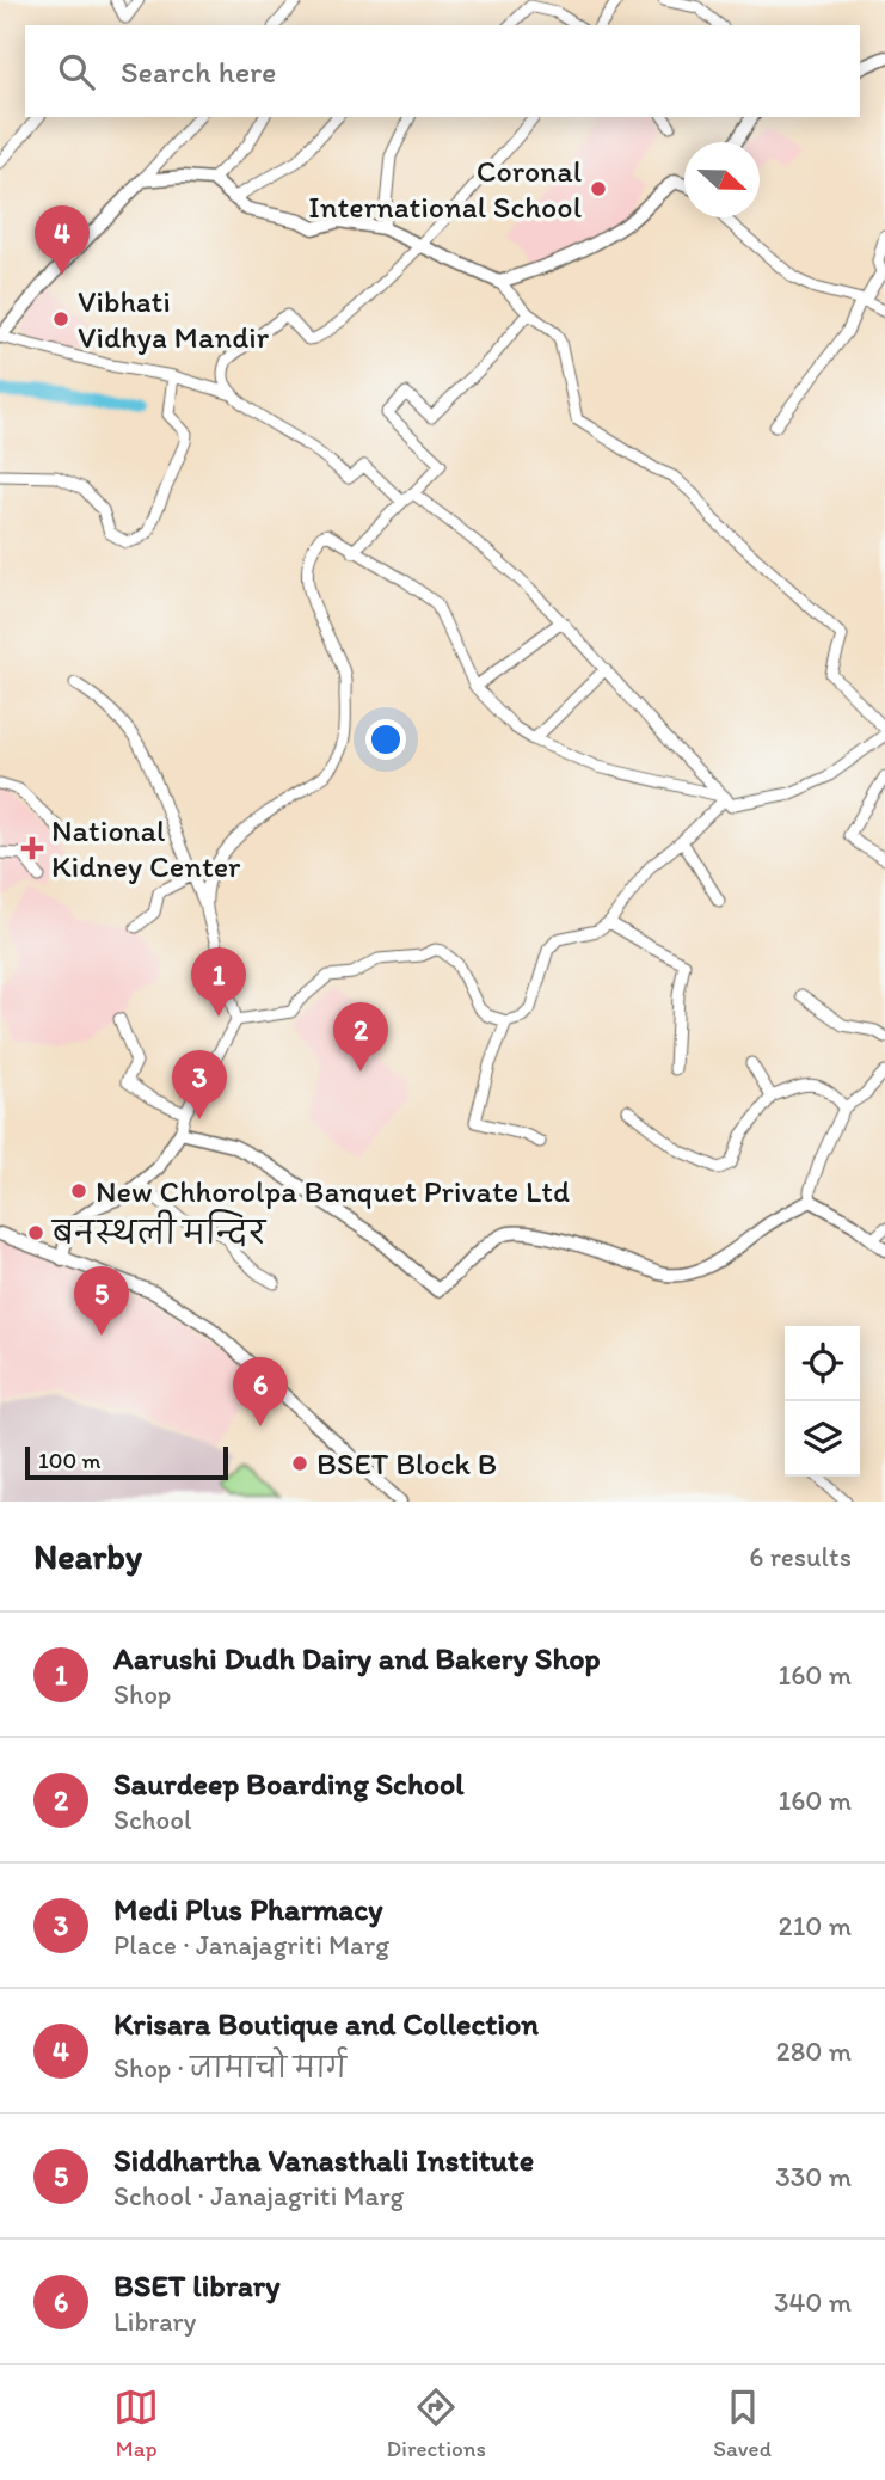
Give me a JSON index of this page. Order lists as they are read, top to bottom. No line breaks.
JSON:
{"places":{"other":["Coronal International School","Vibhati Vidhya Mandir","New Chhorolpa Banquet Private Ltd","बनस्थली मन्दिर","BSET Block B"],"health":["National Kidney Center"]},"scale_bar":"100 m","north":"right","page":{"search":"Search here","pins":["4","1","2","3","5","6"],"scale":"100 m","heading":["Nearby","6 results"],"list":[{"mark":"1","name":"Aarushi Dudh Dairy and Bakery Shop","note":"Shop","value":"160 m"},{"mark":"2","name":"Saurdeep Boarding School","note":"School","value":"160 m"},{"mark":"3","name":"Medi Plus Pharmacy","note":"Place · Janajagriti Marg","value":"210 m"},{"mark":"4","name":"Krisara Boutique and Collection","note":"Shop · जामाचो मार्ग","value":"280 m"},{"mark":"5","name":"Siddhartha Vanasthali Institute","note":"School · Janajagriti Marg","value":"330 m"},{"mark":"6","name":"BSET library","note":"Library","value":"340 m"}],"nav":["Map","Directions","Saved"]}}
